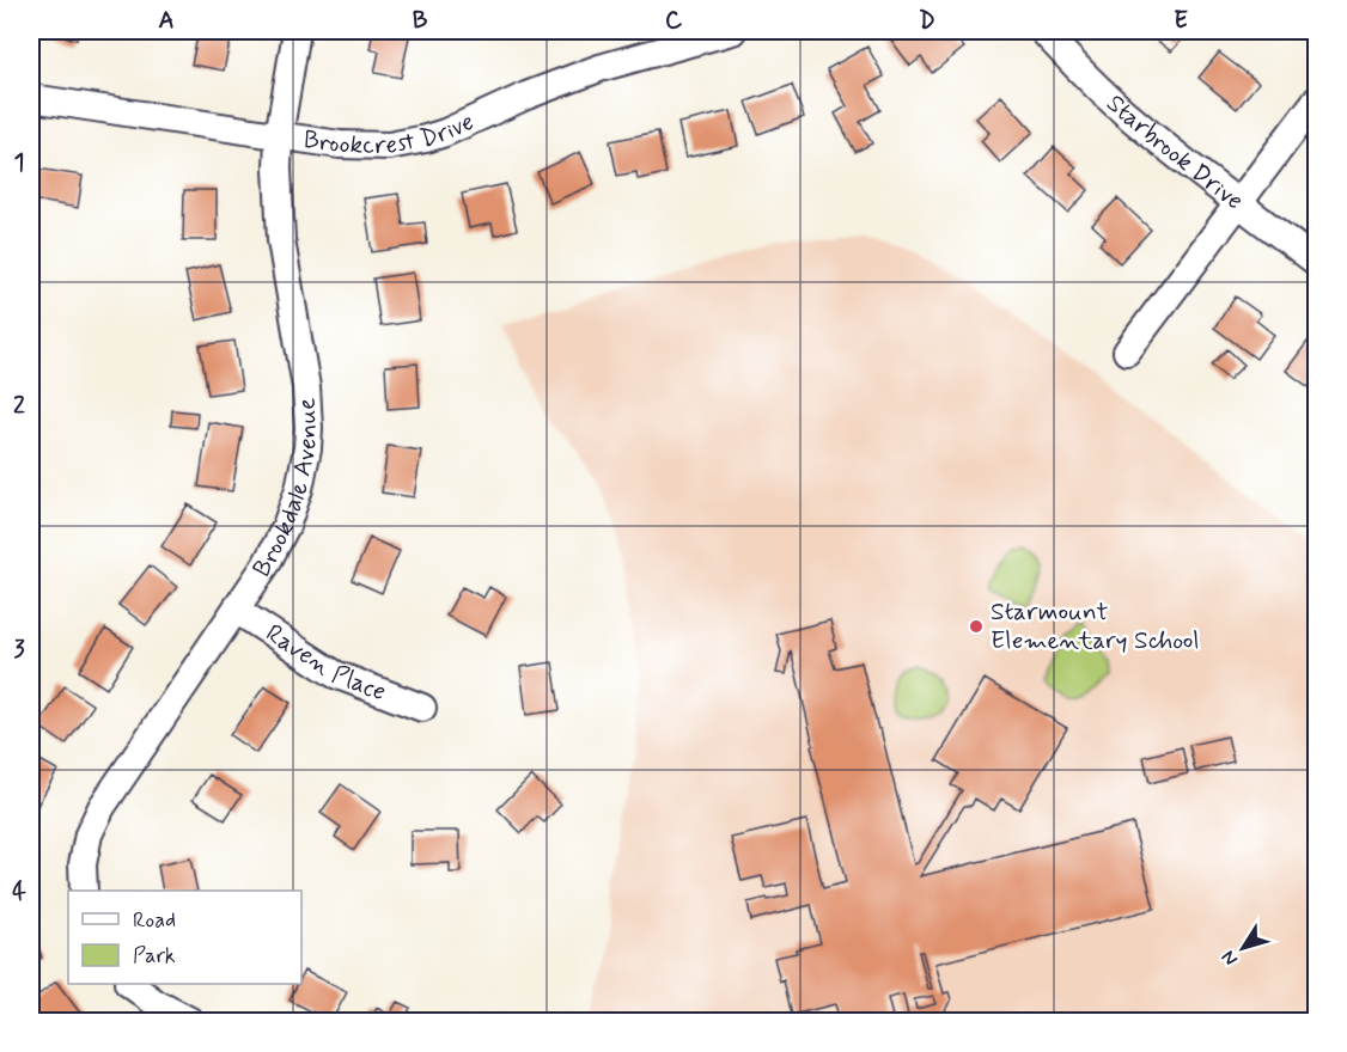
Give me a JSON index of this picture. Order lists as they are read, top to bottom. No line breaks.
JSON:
{"streets":{"street":["Brookcrest Drive","Starbrook Drive","Brookdale Avenue","Raven Place"]},"crossings":[["Brookcrest Drive","Brookdale Avenue"],["Brookdale Avenue","Raven Place"]],"places":["Starmount Elementary School"],"legend":["Road","Park"],"north":"bottom left","grid":{"columns":["A","B","C","D","E"],"rows":["1","2","3","4"]}}
